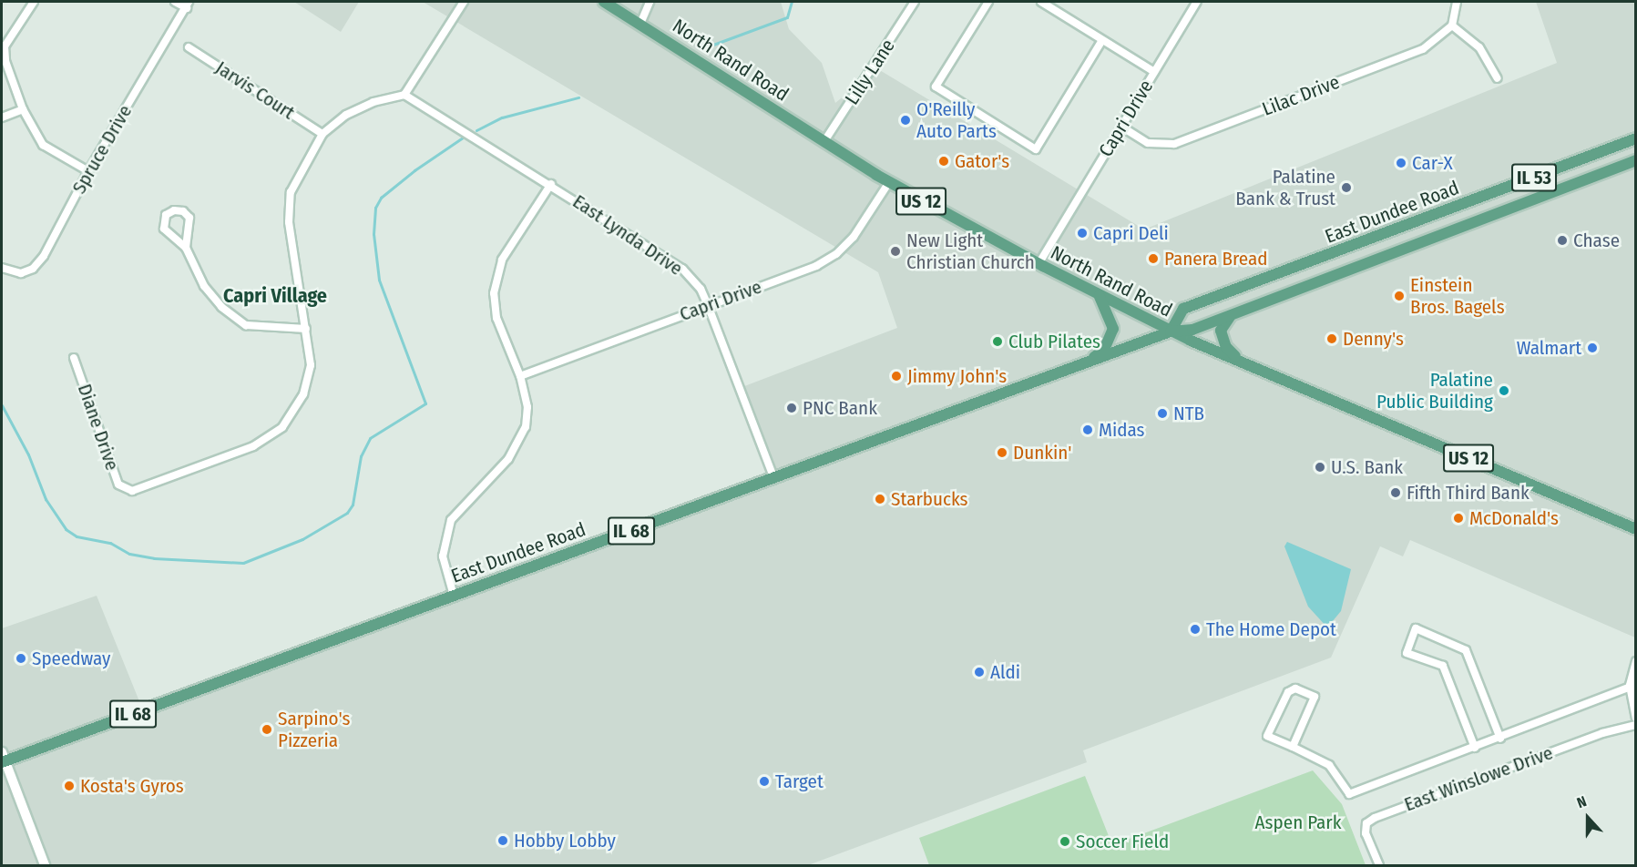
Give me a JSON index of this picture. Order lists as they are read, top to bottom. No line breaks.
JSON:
{"streets":{"main road":["North Rand Road","IL 53","US 12","East Dundee Road","IL 68"],"street":["Lilly Lane","Jarvis Court","Lilac Drive","Capri Drive","Spruce Drive","East Lynda Drive","Diane Drive","East Winslowe Drive"]},"crossings":[["North Rand Road","Lilly Lane"],["North Rand Road","Capri Drive"],["North Rand Road","East Dundee Road"],["Jarvis Court","Diane Drive"],["Lilac Drive","Capri Drive"],["Capri Drive","East Lynda Drive"],["East Dundee Road","East Lynda Drive"]],"districts":["Capri Village"],"parks":["Aspen Park"],"places":["O'Reilly Auto Parts","Gator's","Car-X","Palatine Bank & Trust","Capri Deli","Chase","New Light Christian Church","Panera Bread","Einstein Bros. Bagels","Denny's","Club Pilates","Walmart","Jimmy John's","Palatine Public Building","PNC Bank","NTB","Midas","Dunkin'","U.S. Bank","Fifth Third Bank","Starbucks","McDonald's","The Home Depot","Speedway","Aldi","Sarpino's Pizzeria","Target","Kosta's Gyros","Hobby Lobby","Soccer Field"],"north":"top"}
